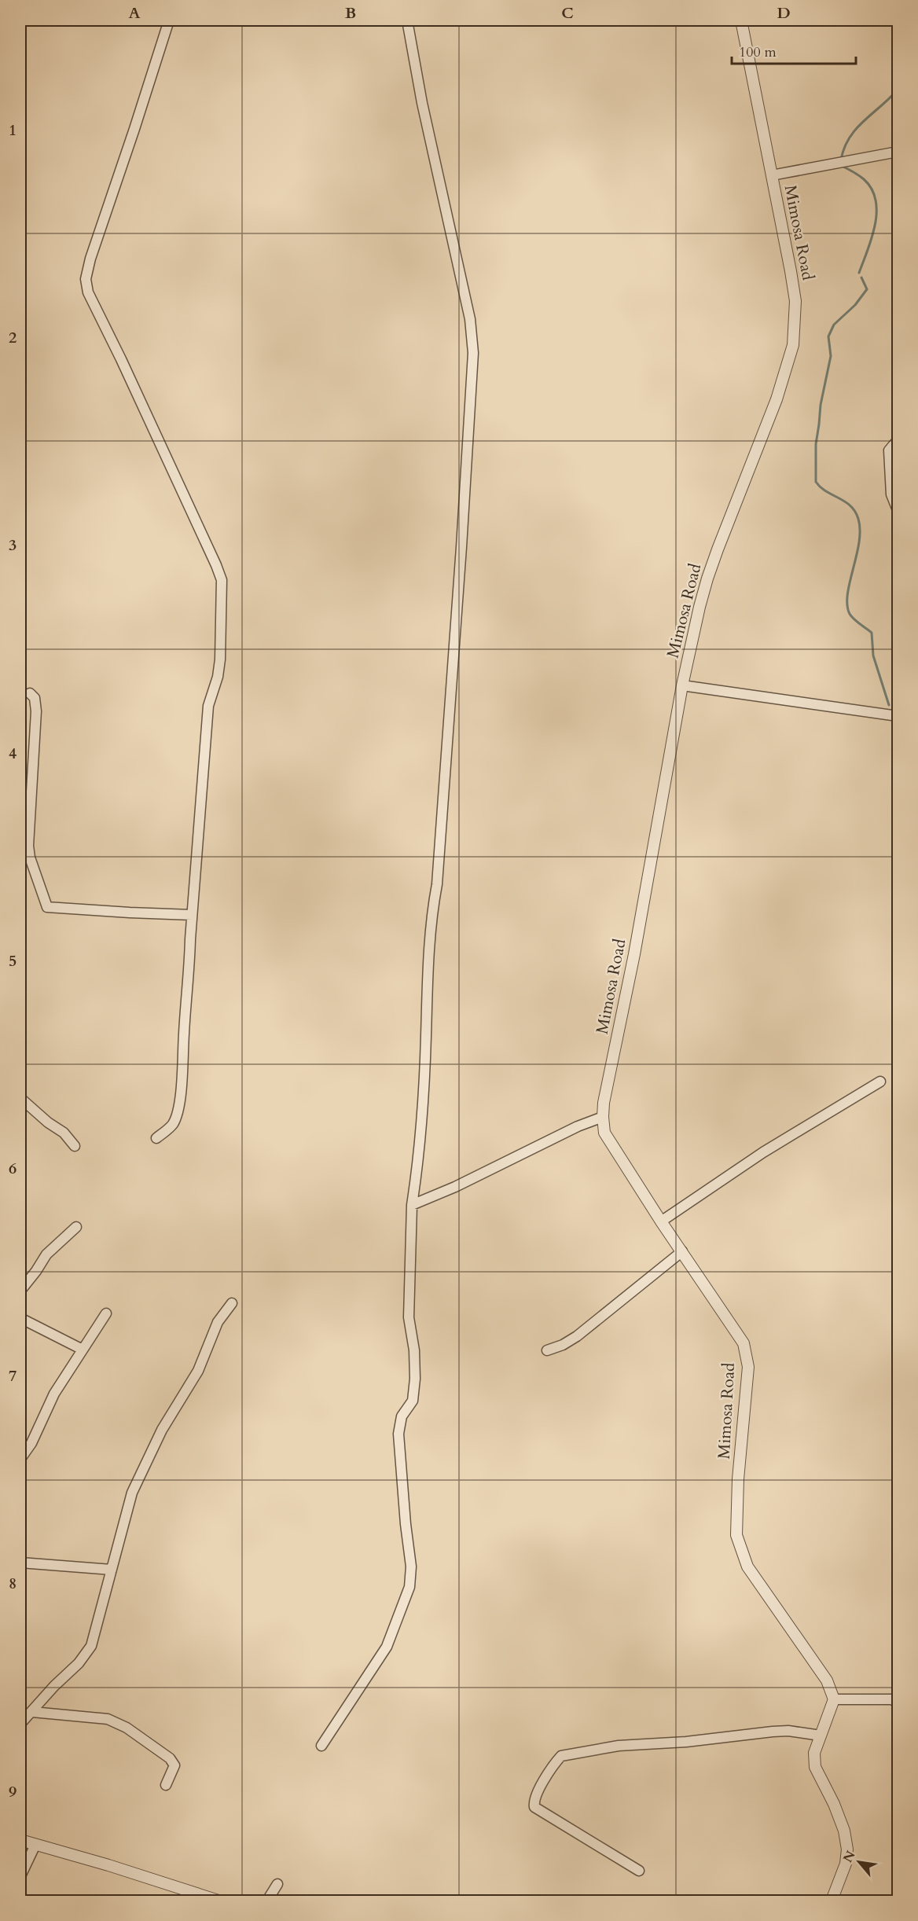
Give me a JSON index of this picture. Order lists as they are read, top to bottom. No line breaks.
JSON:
{"streets":{"street":["Mimosa Road"]},"scale_bar":"100 m","north":"top left","grid":{"columns":["A","B","C","D"],"rows":["1","2","3","4","5","6","7","8","9"]}}
